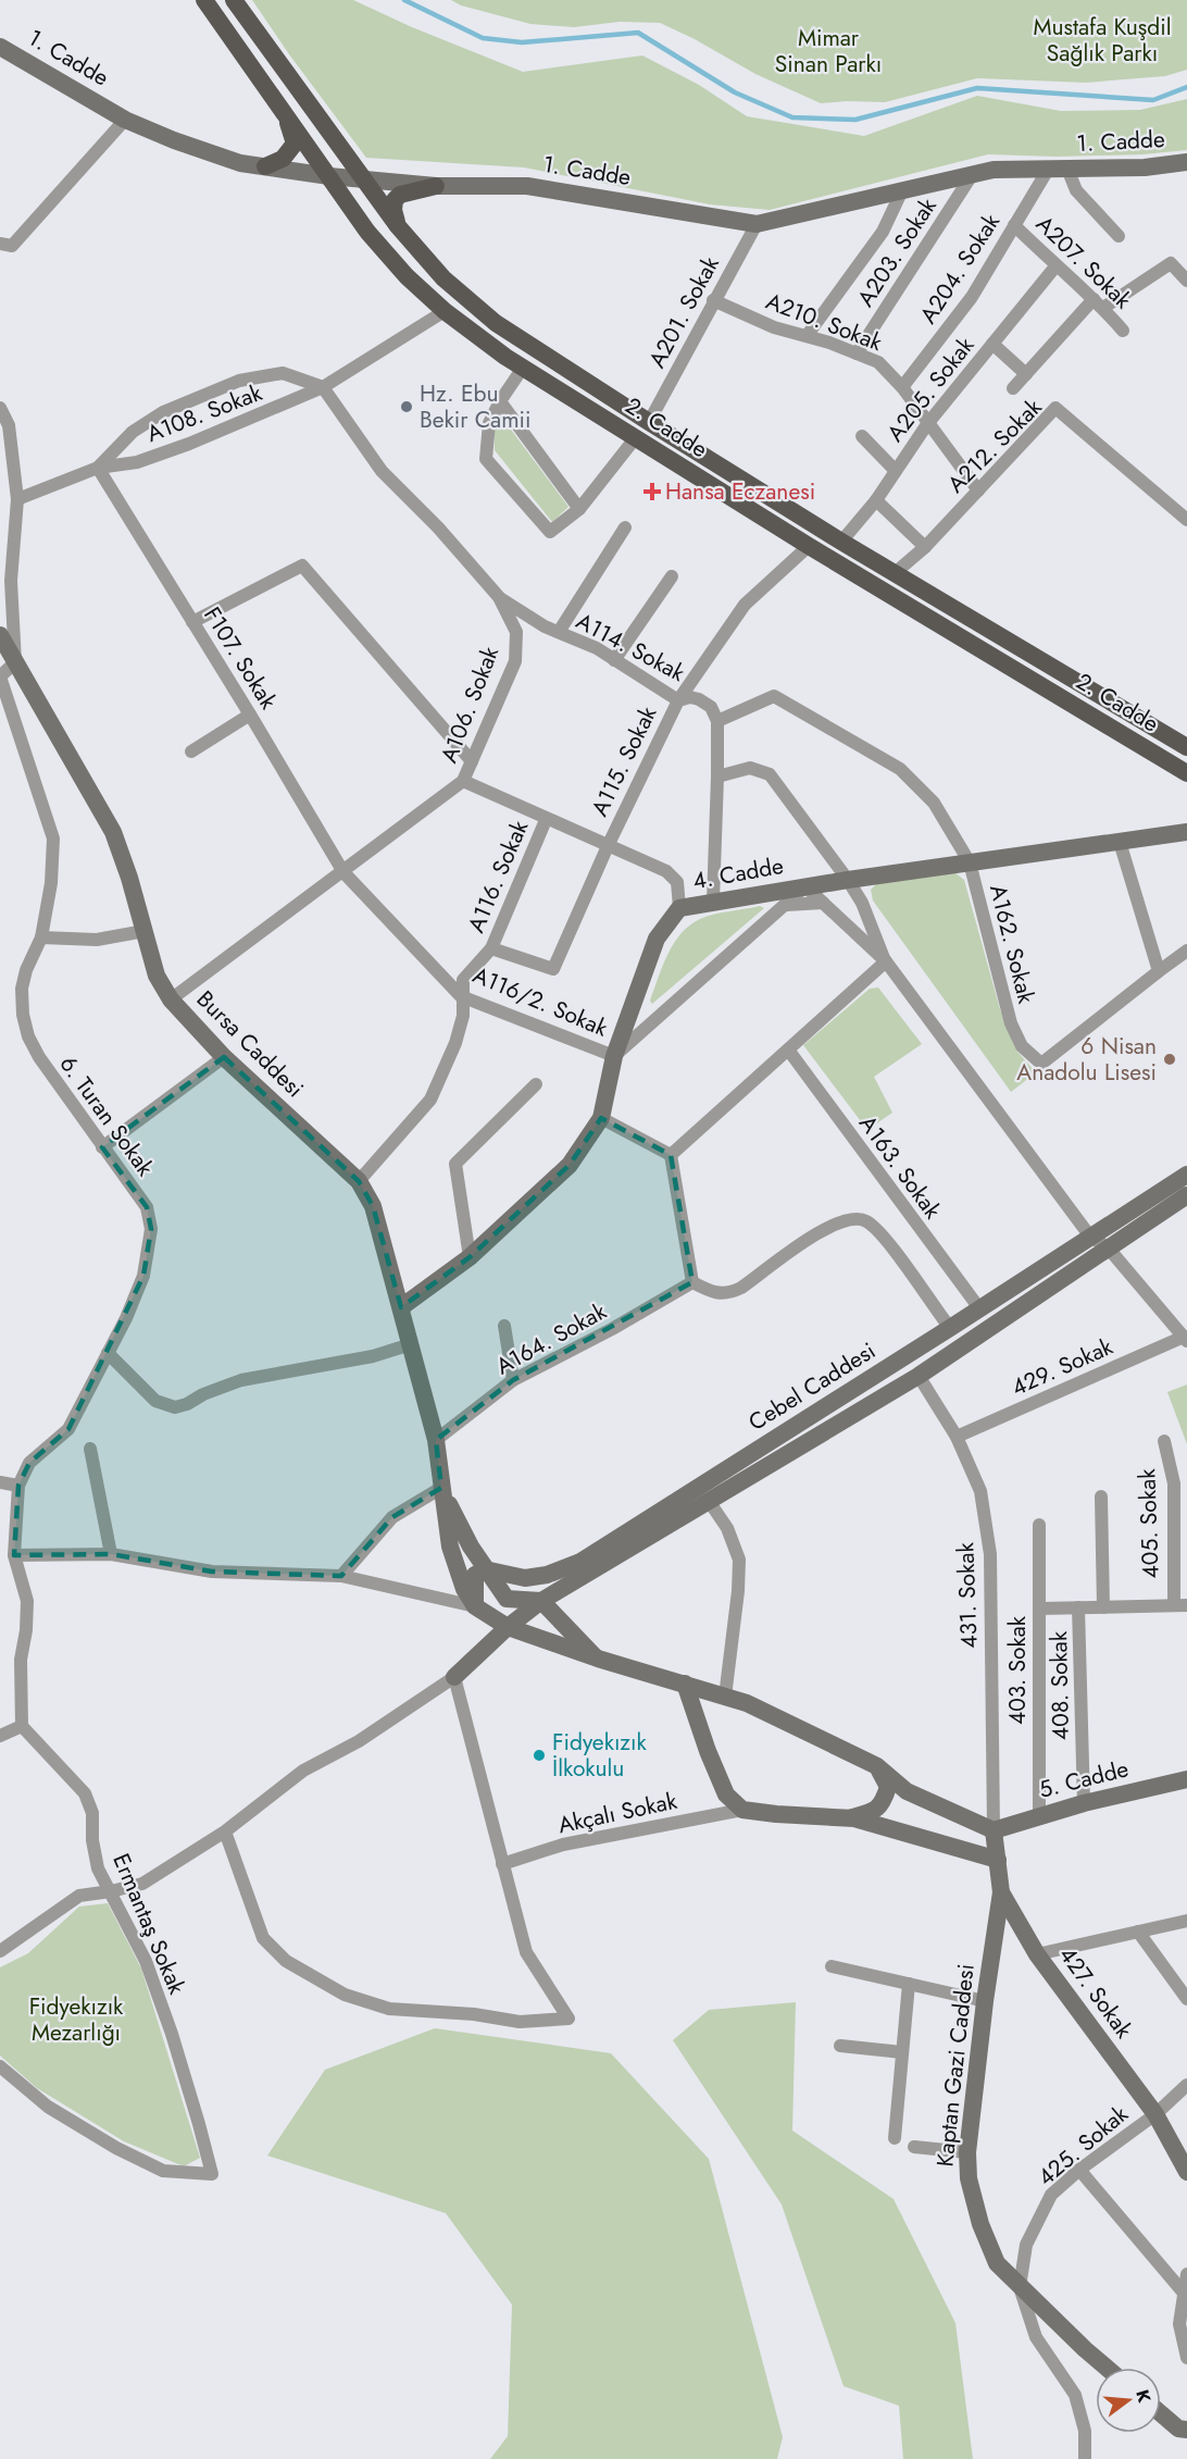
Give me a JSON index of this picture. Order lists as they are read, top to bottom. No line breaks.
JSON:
{"streets":{"main road":["1. Cadde","2. Cadde","4. Cadde","Bursa Caddesi","Cebel Caddesi","5. Cadde","427. Sokak","Kaptan Gazi Caddesi"],"street":["A203. Sokak","A207. Sokak","A204. Sokak","A201. Sokak","A210. Sokak","A205. Sokak","A108. Sokak","A212. Sokak","A114. Sokak","F107. Sokak","A106. Sokak","A115. Sokak","A116. Sokak","A162. Sokak","A116/2. Sokak","6. Turan Sokak","A163. Sokak","A164. Sokak","429. Sokak","405. Sokak","431. Sokak","403. Sokak","408. Sokak","Akçalı Sokak","Ermantaş Sokak","425. Sokak"]},"crossings":[["1. Cadde","A203. Sokak"],["1. Cadde","A204. Sokak"],["1. Cadde","A201. Sokak"],["1. Cadde","2. Cadde"],["A203. Sokak","A210. Sokak"],["A207. Sokak","A204. Sokak"],["A207. Sokak","A205. Sokak"],["A204. Sokak","A210. Sokak"],["A201. Sokak","A210. Sokak"],["A201. Sokak","2. Cadde"],["A210. Sokak","A205. Sokak"],["A210. Sokak","A212. Sokak"],["A205. Sokak","2. Cadde"],["A108. Sokak","2. Cadde"],["A108. Sokak","F107. Sokak"],["A108. Sokak","A106. Sokak"],["2. Cadde","A212. Sokak"],["2. Cadde","A115. Sokak"],["A114. Sokak","A106. Sokak"],["A114. Sokak","A115. Sokak"],["A114. Sokak","A162. Sokak"],["F107. Sokak","A106. Sokak"],["F107. Sokak","A116/2. Sokak"],["A106. Sokak","A116/2. Sokak"],["A106. Sokak","Bursa Caddesi"],["A115. Sokak","A116. Sokak"],["4. Cadde","A162. Sokak"],["4. Cadde","A116/2. Sokak"],["4. Cadde","Bursa Caddesi"],["A116. Sokak","A116/2. Sokak"],["A116. Sokak","Bursa Caddesi"],["Bursa Caddesi","A164. Sokak"],["A163. Sokak","Cebel Caddesi"],["429. Sokak","431. Sokak"],["Cebel Caddesi","431. Sokak"],["431. Sokak","5. Cadde"],["431. Sokak","427. Sokak"],["403. Sokak","5. Cadde"],["408. Sokak","5. Cadde"],["5. Cadde","427. Sokak"],["427. Sokak","Kaptan Gazi Caddesi"],["427. Sokak","425. Sokak"],["Kaptan Gazi Caddesi","425. Sokak"]],"parks":["Mustafa Kuşdil Sağlık Parkı","Mimar Sinan Parkı","Fidyekızık Mezarlığı"],"places":{"other":["Hz. Ebu Bekir Camii","6 Nisan Anadolu Lisesi","Fidyekızık İlkokulu"],"health":["Hansa Eczanesi"]},"north":"right"}
